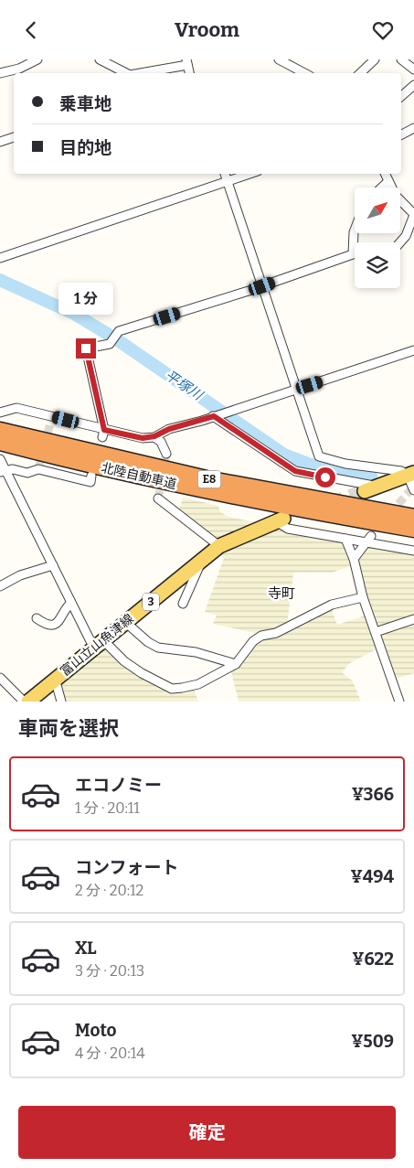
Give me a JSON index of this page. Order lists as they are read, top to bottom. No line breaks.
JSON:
{"streets":{"highway":["北陸自動車道","E8"],"main road":["3","富山立山魚津線"]},"districts":["寺町"],"water":["平塚川"],"north":"top right","page":{"header":"Vroom","banner":["乗車地","目的地"],"bubble":"1 分","heading":"車両を選択","list":[{"name":"エコノミー","note":"1 分 · 20:11","value":"¥366"},{"name":"コンフォート","note":"2 分 · 20:12","value":"¥494"},{"name":"XL","note":"3 分 · 20:13","value":"¥622"},{"name":"Moto","note":"4 分 · 20:14","value":"¥509"}],"buttons":"確定"}}
